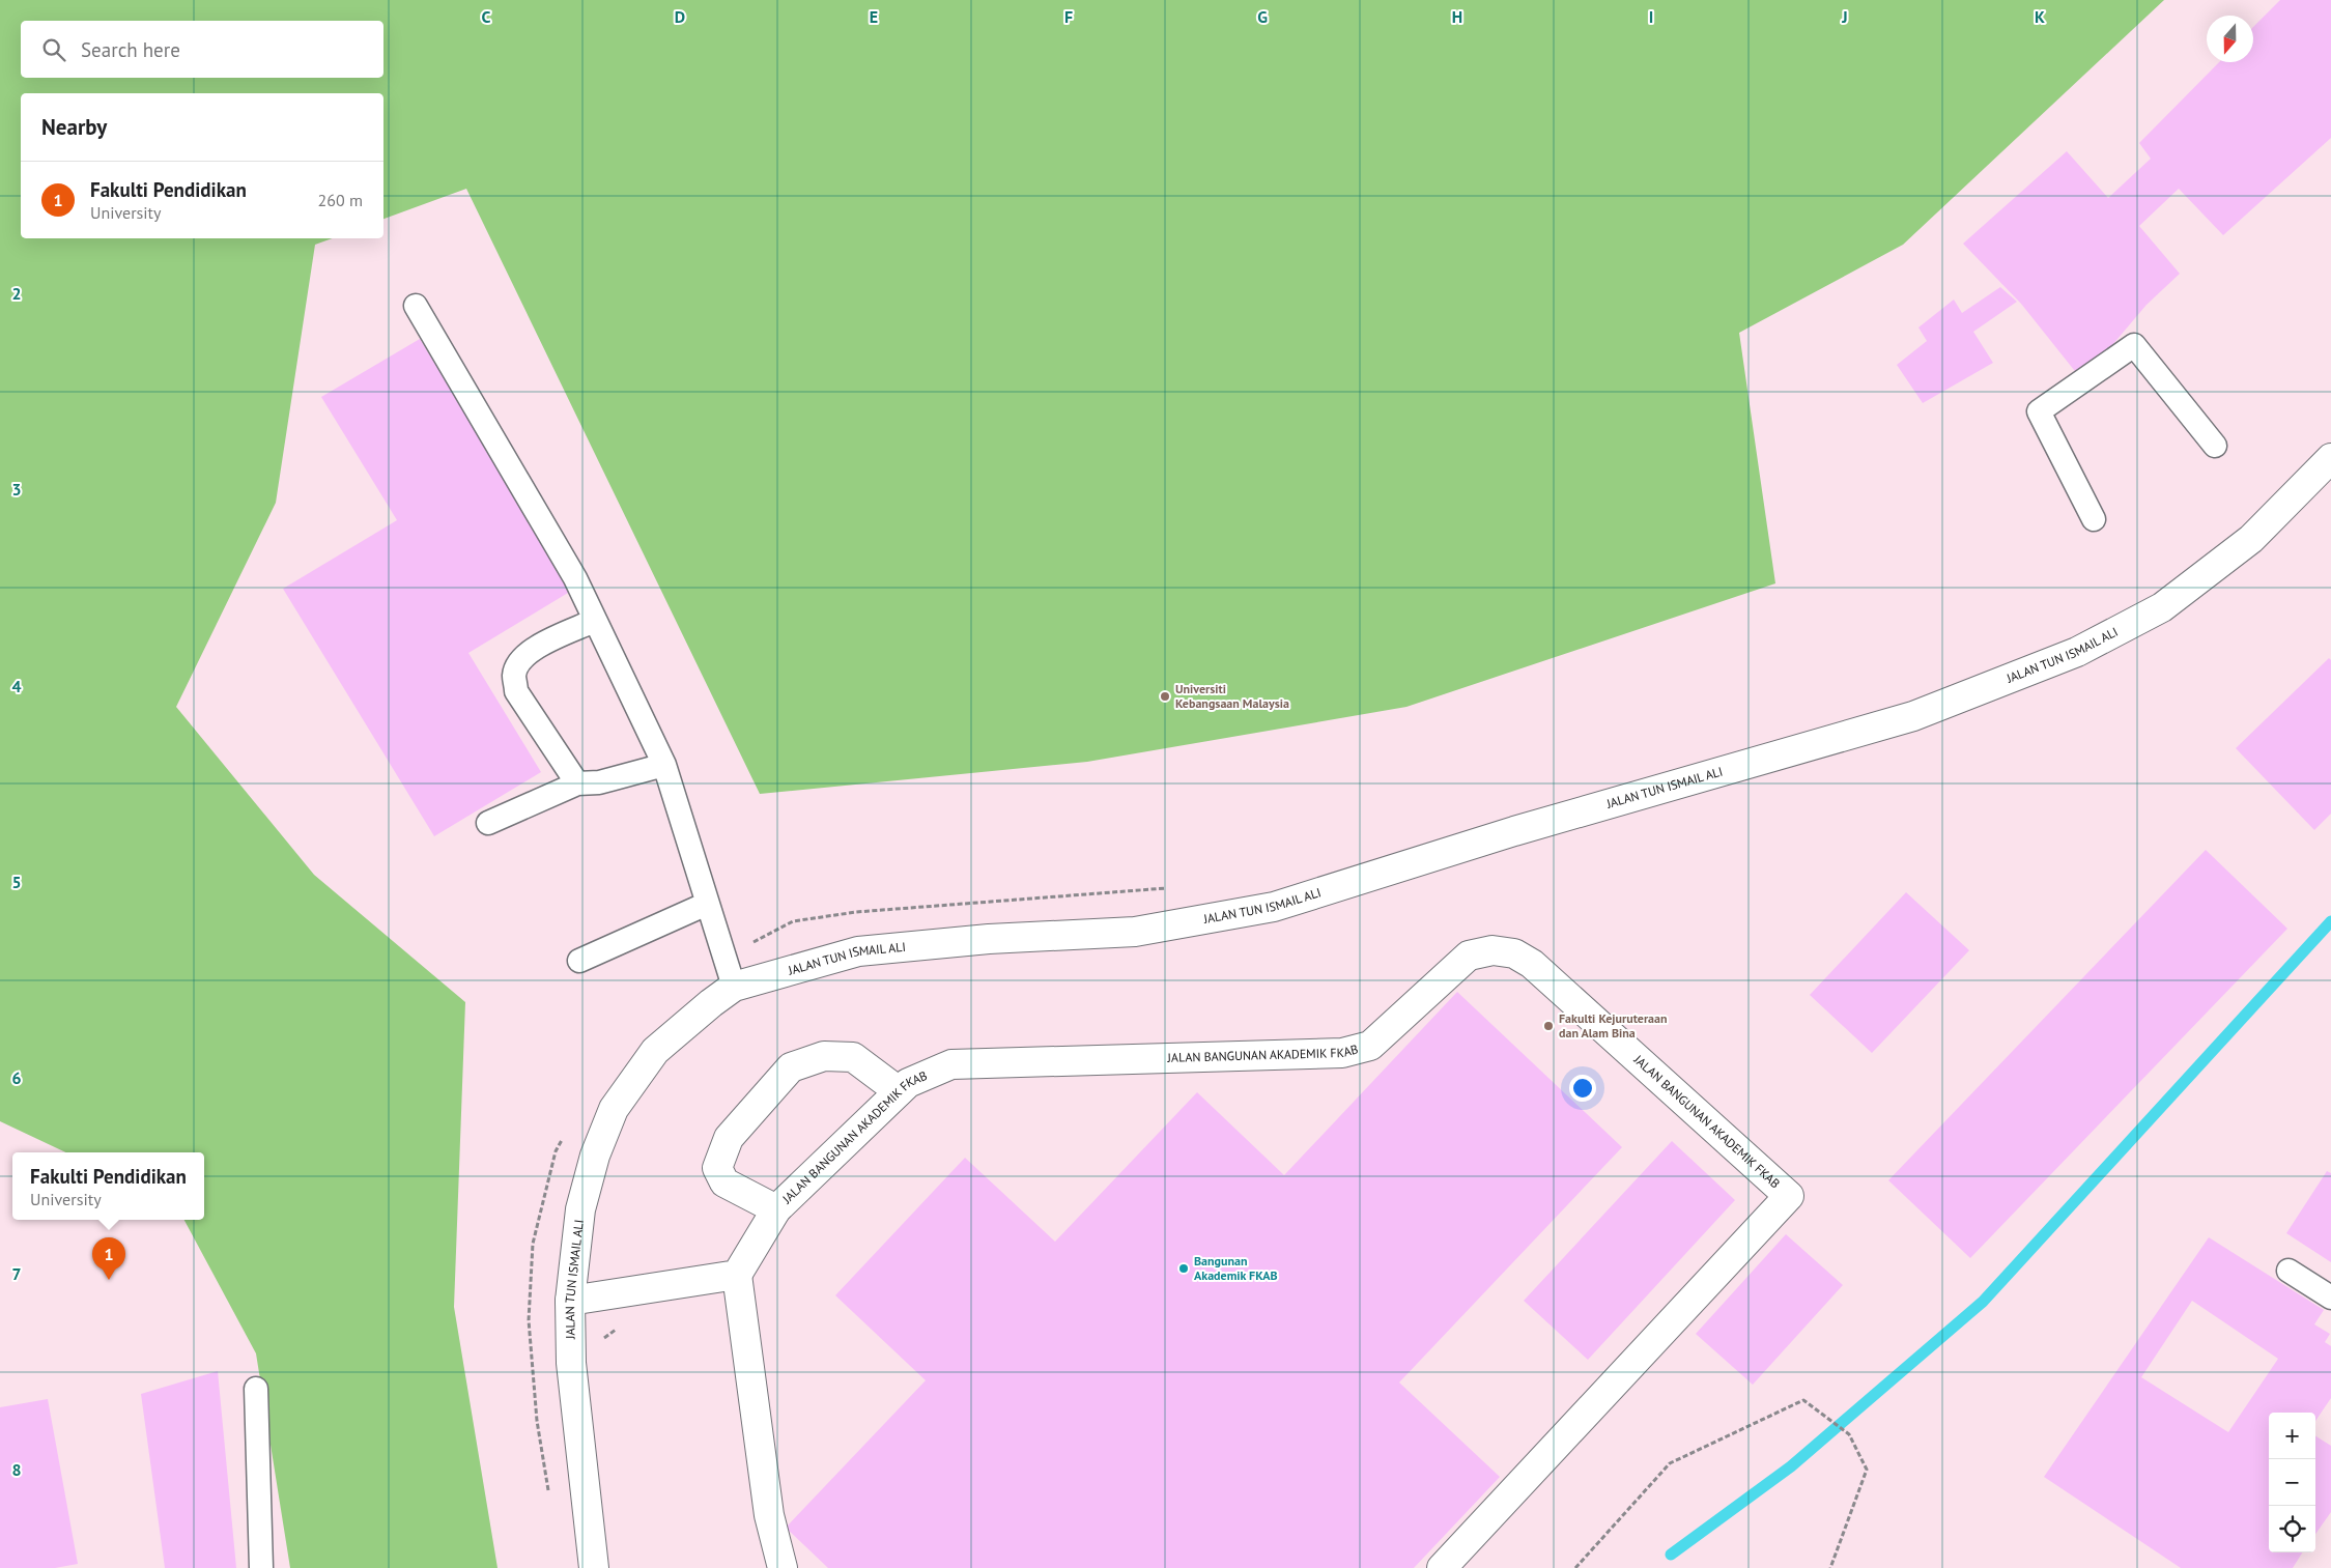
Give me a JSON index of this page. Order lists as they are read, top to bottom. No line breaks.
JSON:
{"streets":{"street":["JALAN TUN ISMAIL ALI","JALAN BANGUNAN AKADEMIK FKAB"]},"places":["Universiti Kebangsaan Malaysia","Fakulti Kejuruteraan dan Alam Bina","Bangunan Akademik FKAB"],"north":"bottom","page":{"search":"Search here","heading":"Nearby","list":[{"mark":"1","name":"Fakulti Pendidikan","note":"University","value":"260 m"}],"popup":["Fakulti Pendidikan","University"],"pins":"1","map_buttons":["+","−"]},"grid":{"columns":["C","D","E","F","G","H","I","J","K"],"rows":["2","3","4","5","6","7","8"]}}
